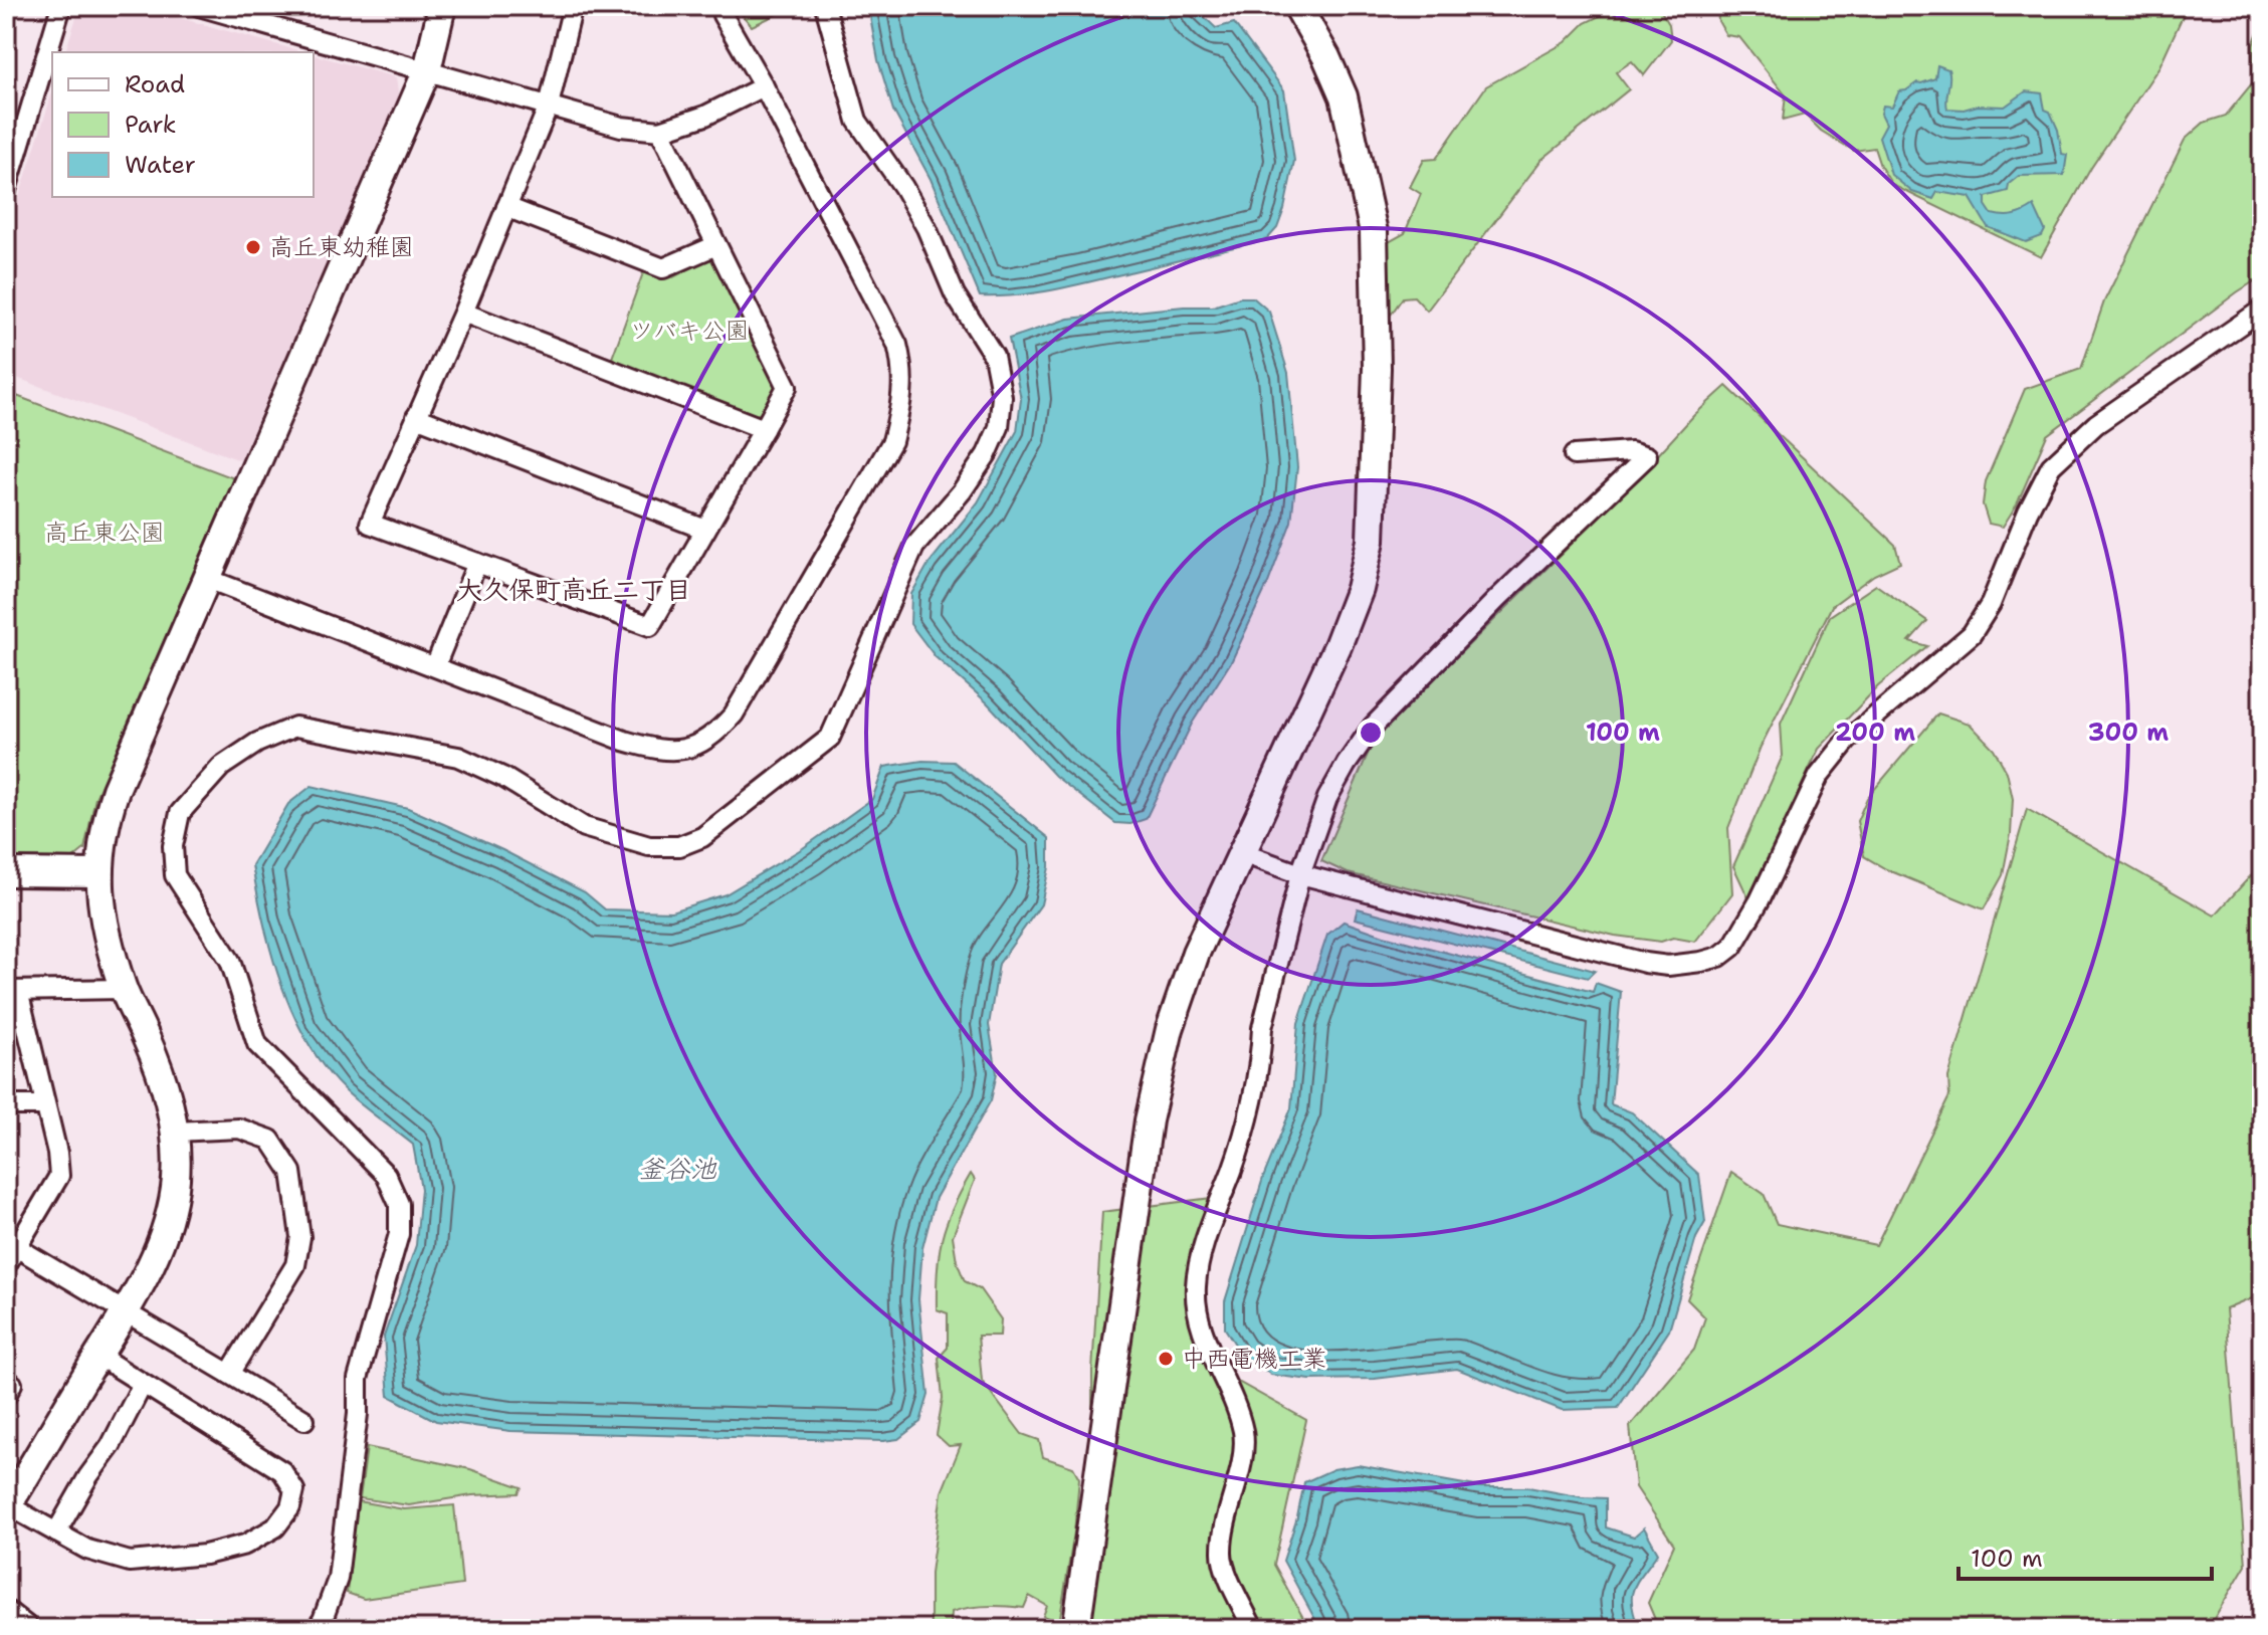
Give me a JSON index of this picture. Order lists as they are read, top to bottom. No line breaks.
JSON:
{"districts":["大久保町高丘二丁目"],"water":["釜谷池"],"parks":["ツバキ公園","高丘東公園"],"places":["高丘東幼稚園","中西電機工業"],"legend":["Road","Park","Water"],"scale_bar":"100 m","rings":["100 m","200 m","300 m"]}
